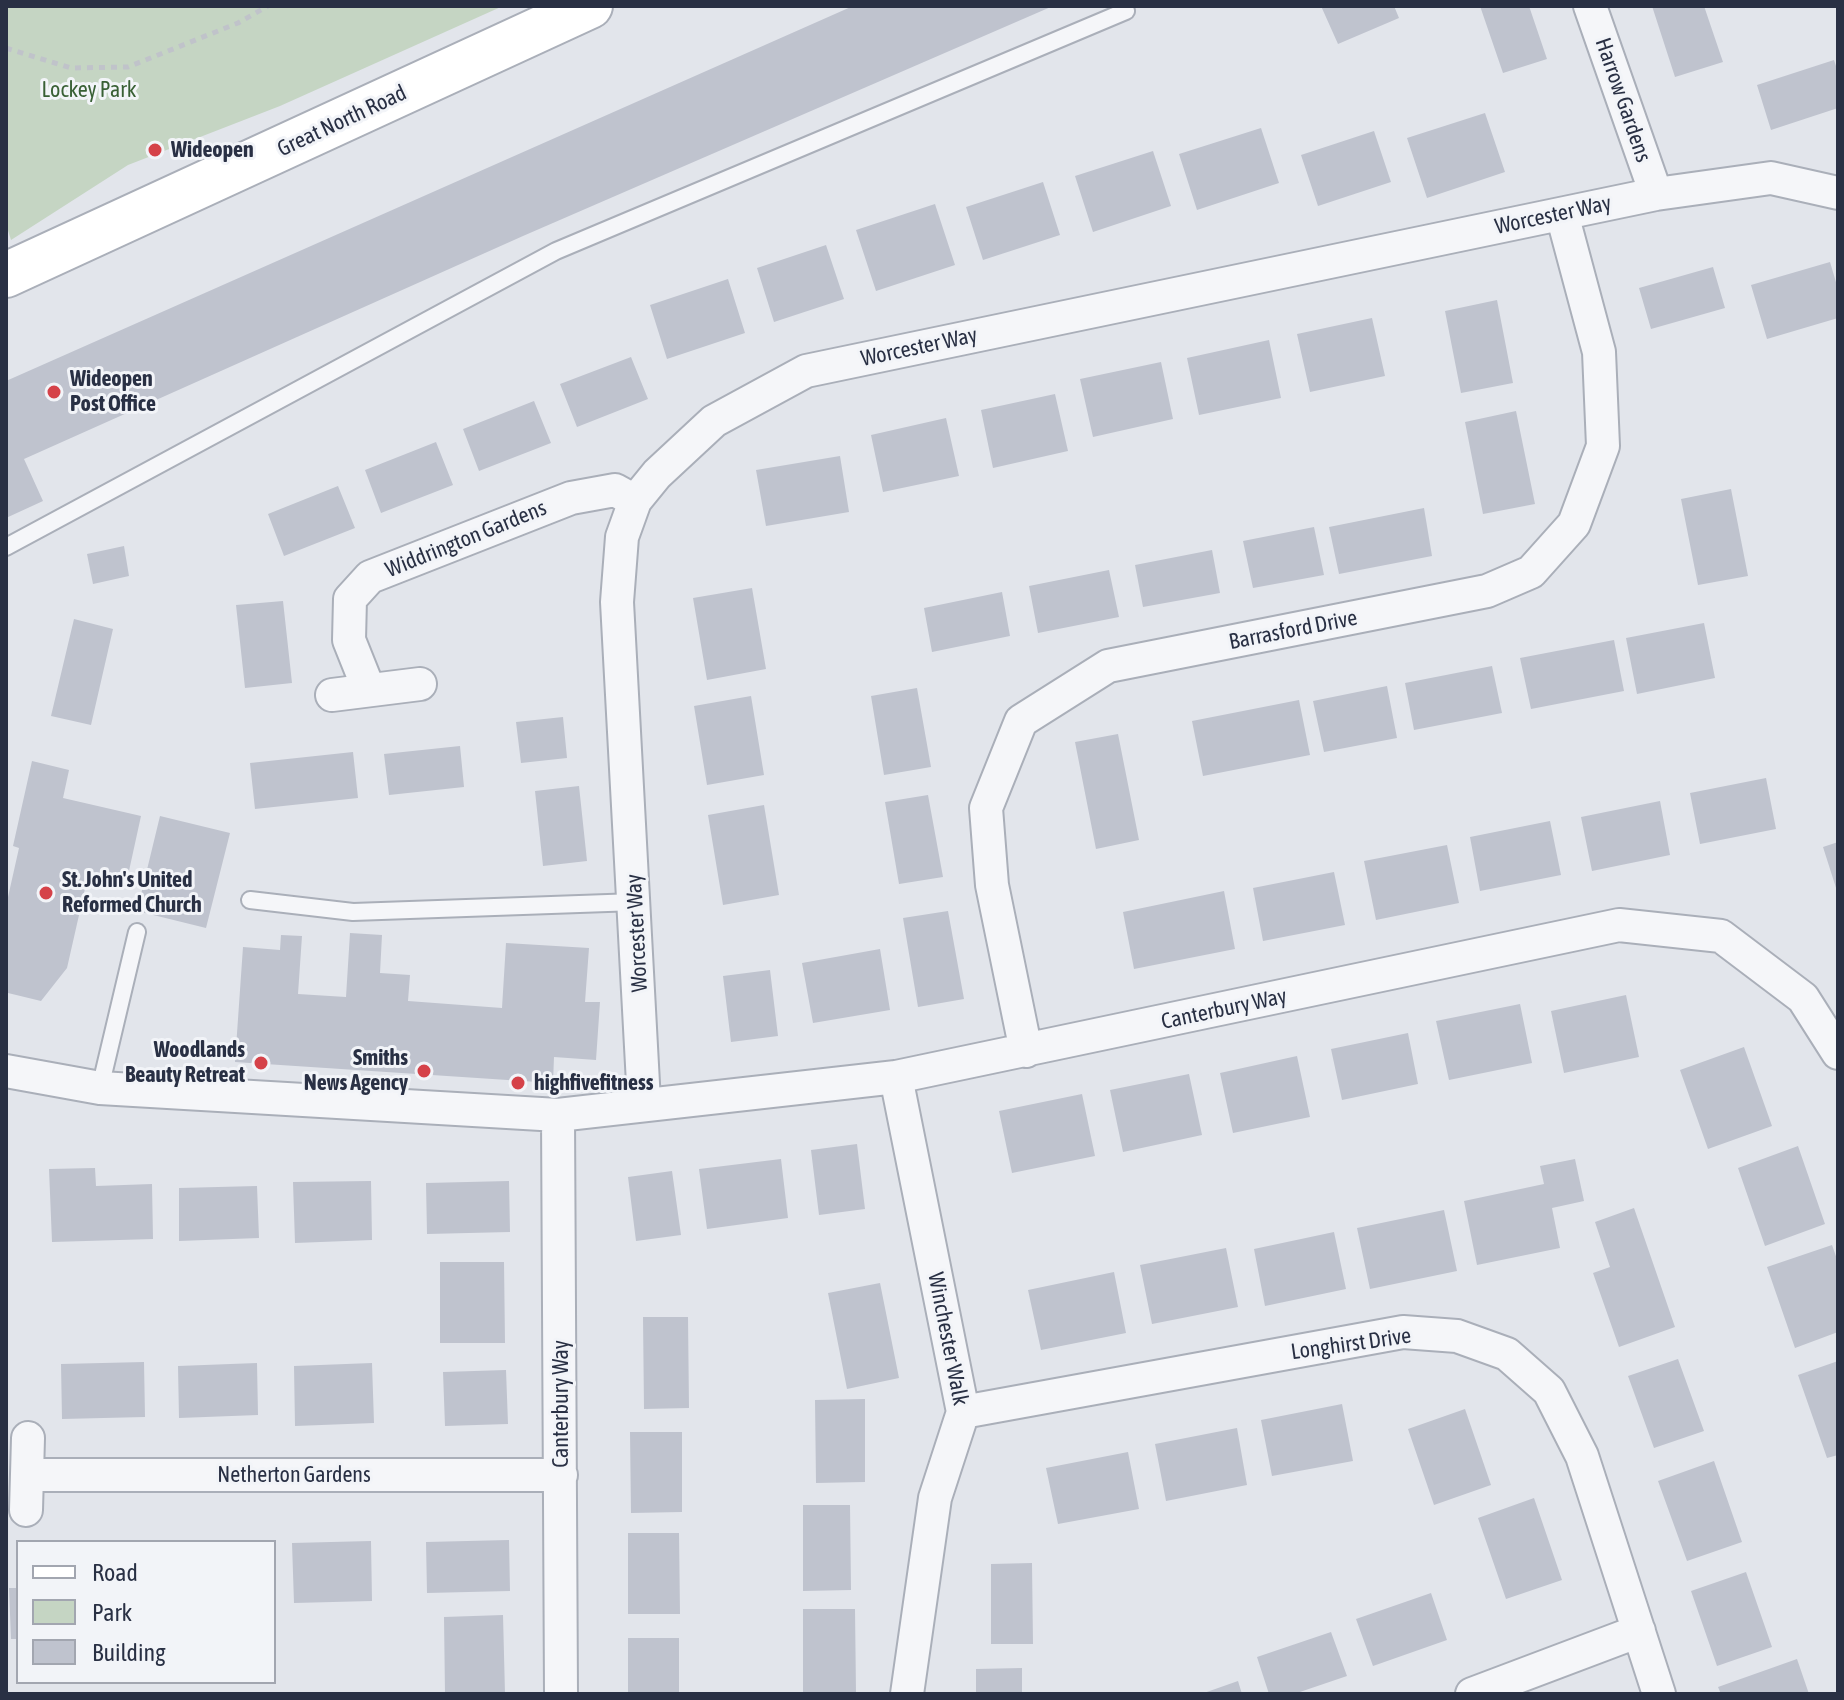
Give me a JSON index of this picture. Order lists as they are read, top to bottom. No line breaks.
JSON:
{"streets":{"main road":["Great North Road"],"street":["Harrow Gardens","Worcester Way","Widdrington Gardens","Barrasford Drive","Canterbury Way","Winchester Walk","Longhirst Drive","Netherton Gardens"]},"crossings":[["Harrow Gardens","Worcester Way"],["Worcester Way","Widdrington Gardens"],["Worcester Way","Barrasford Drive"],["Worcester Way","Canterbury Way"],["Barrasford Drive","Canterbury Way"],["Canterbury Way","Winchester Walk"],["Canterbury Way","Netherton Gardens"],["Winchester Walk","Longhirst Drive"]],"parks":["Lockey Park"],"places":["Wideopen","Wideopen Post Office","St. John's United Reformed Church","Woodlands Beauty Retreat","Smiths News Agency","highfivefitness"],"legend":["Road","Park","Building"]}
